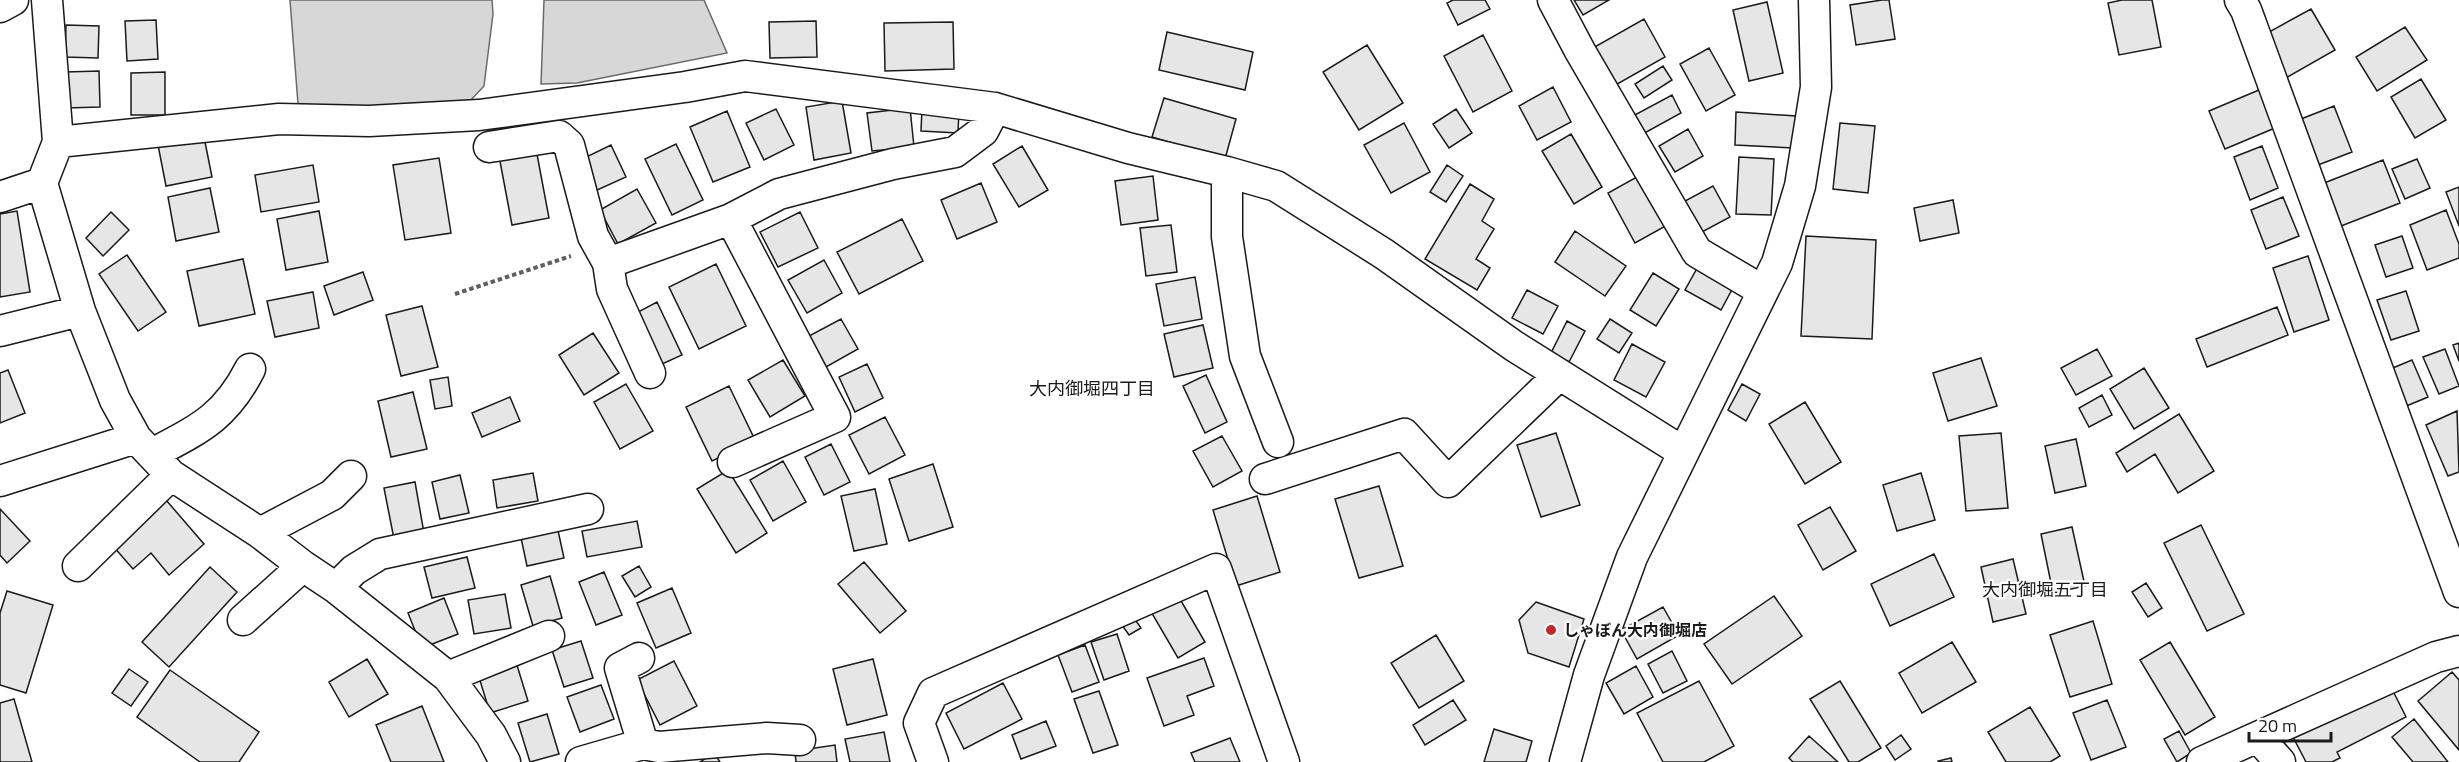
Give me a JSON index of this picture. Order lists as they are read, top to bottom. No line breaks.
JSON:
{"districts":["大内御堀四丁目","大内御堀五丁目"],"places":["しゃぼん大内御堀店"],"scale_bar":"20 m"}
